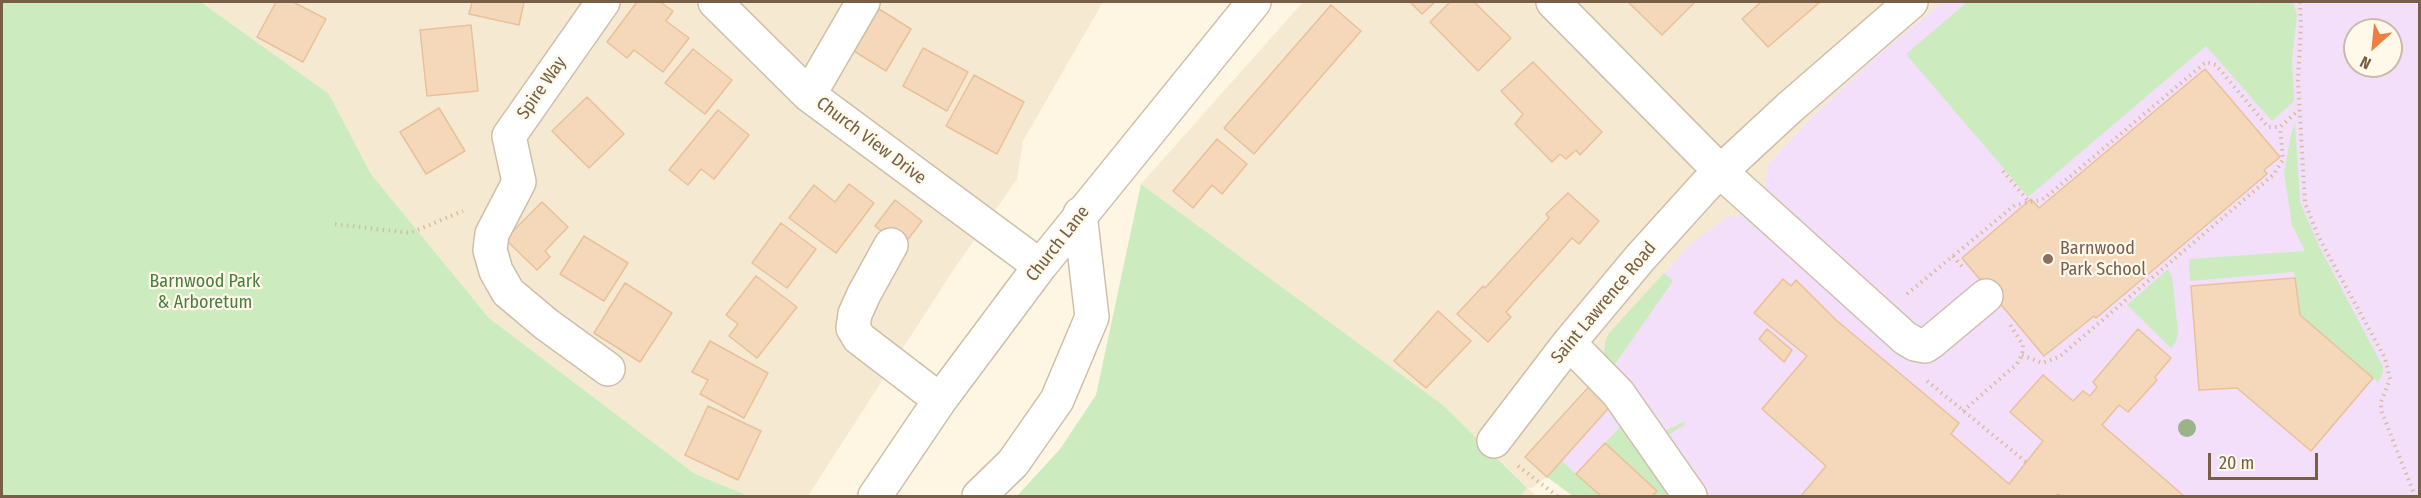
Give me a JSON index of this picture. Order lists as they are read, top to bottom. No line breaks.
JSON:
{"streets":{"street":["Spire Way","Church View Drive","Church Lane","Saint Lawrence Road"]},"crossings":[["Church View Drive","Church Lane"]],"parks":["Barnwood Park & Arboretum"],"places":["Barnwood Park School"],"scale_bar":"20 m","north":"bottom left"}
